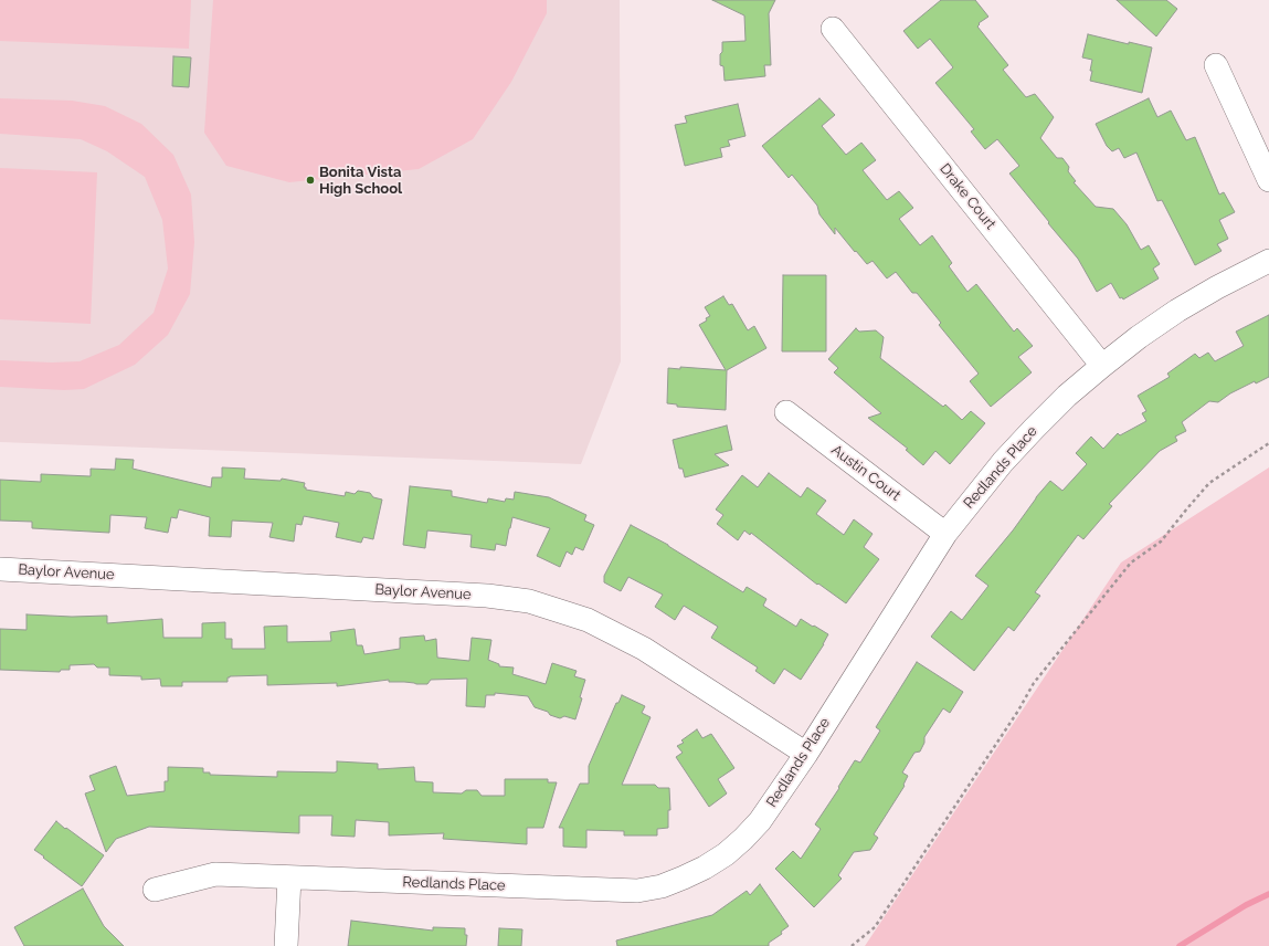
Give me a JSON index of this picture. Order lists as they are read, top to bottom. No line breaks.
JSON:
{"streets":{"street":["Drake Court","Redlands Place","Austin Court","Baylor Avenue"]},"crossings":[["Drake Court","Redlands Place"],["Redlands Place","Austin Court"],["Redlands Place","Baylor Avenue"]],"places":["Bonita Vista High School"]}
